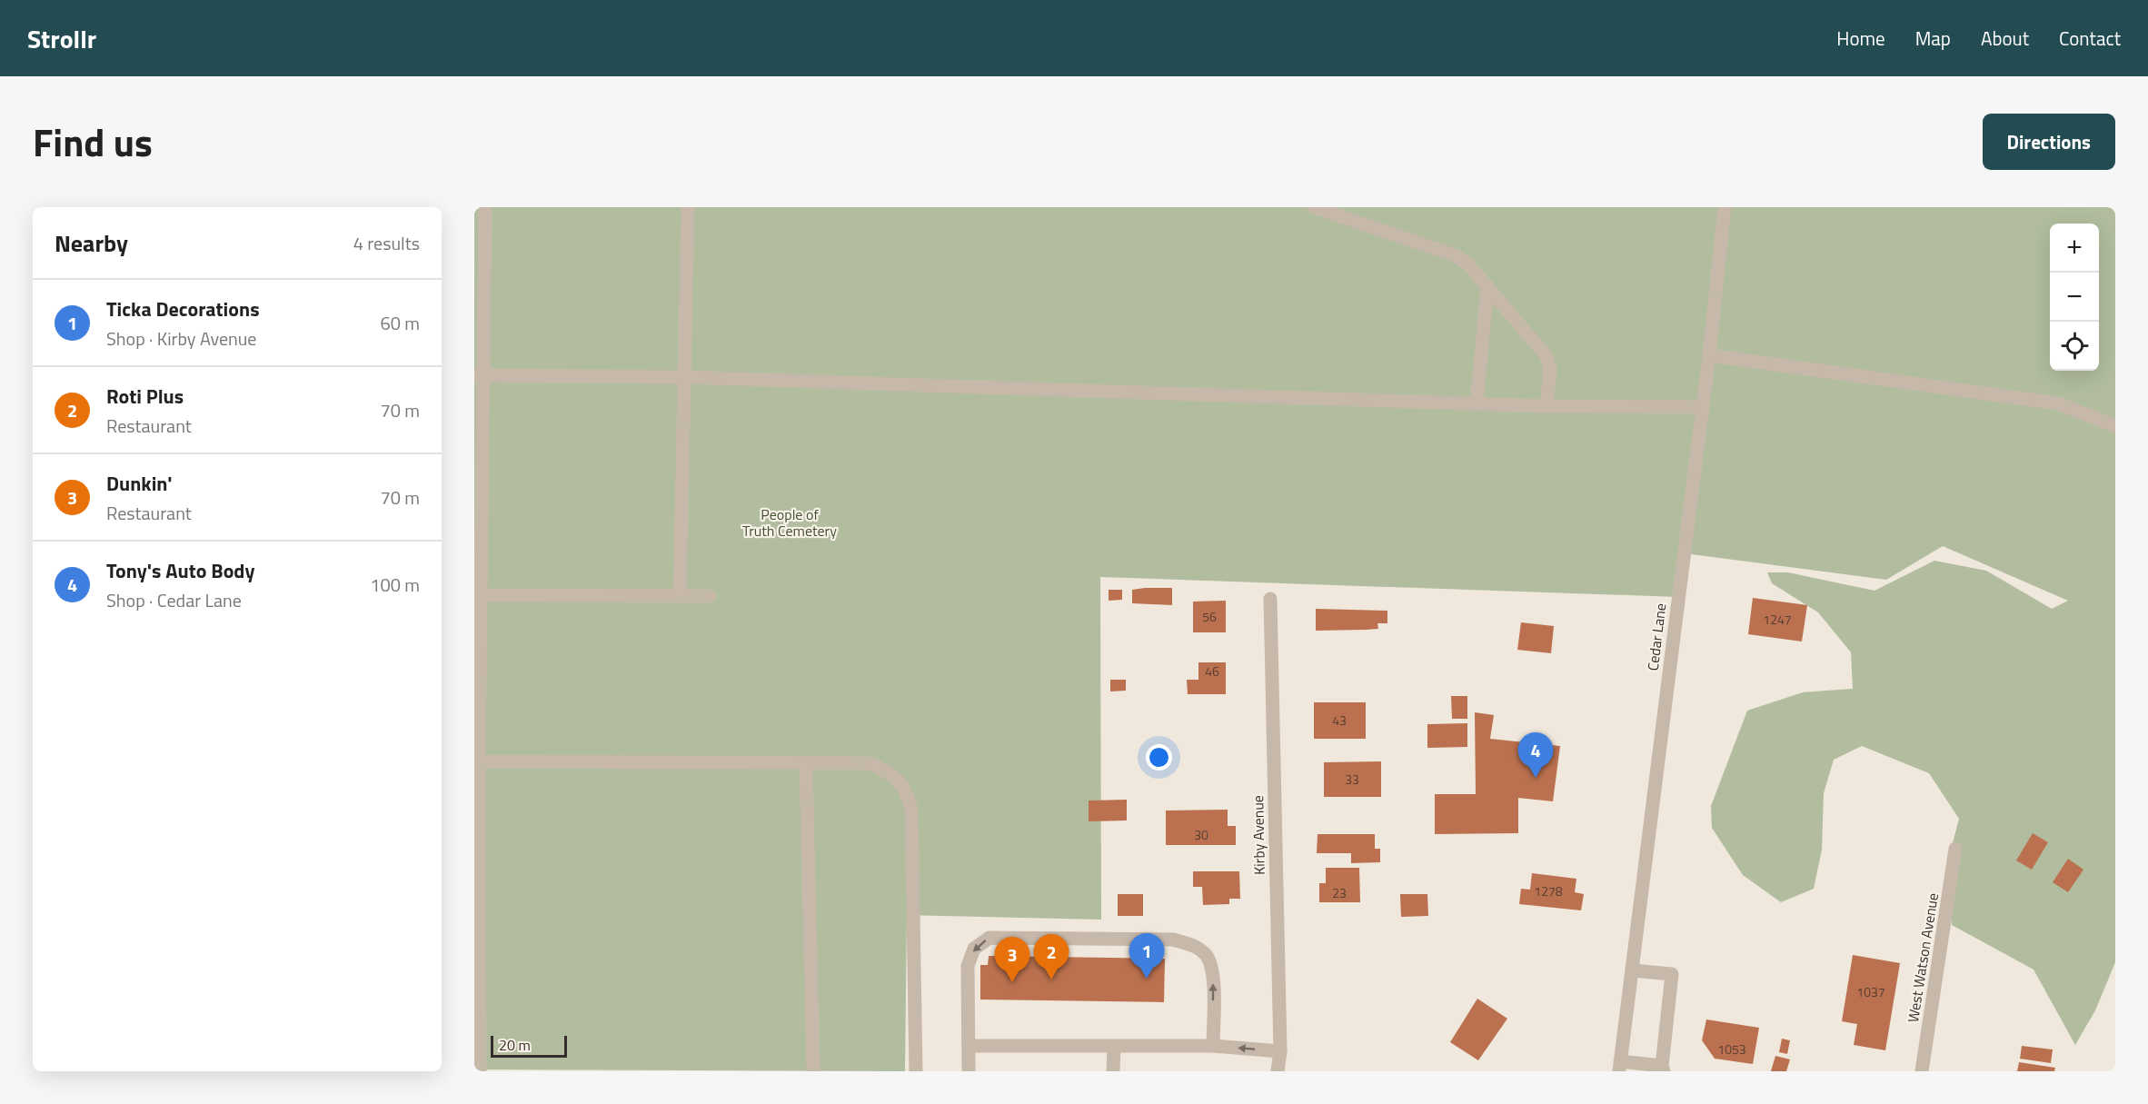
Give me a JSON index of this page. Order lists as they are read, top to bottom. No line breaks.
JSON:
{"streets":{"street":["Cedar Lane","Kirby Avenue","West Watson Avenue"]},"parks":["People of Truth Cemetery"],"house_numbers":["56","1247","46","43","33","30","1278","23","1037","1053"],"scale_bar":"20 m","page":{"header":"Strollr","nav":["Home","Map","About","Contact"],"title":"Find us","buttons":"Directions","heading":["Nearby","4 results"],"map_buttons":["+","−"],"list":[{"mark":"1","name":"Ticka Decorations","note":"Shop · Kirby Avenue","value":"60 m"},{"mark":"2","name":"Roti Plus","note":"Restaurant","value":"70 m"},{"mark":"3","name":"Dunkin'","note":"Restaurant","value":"70 m"},{"mark":"4","name":"Tony's Auto Body","note":"Shop · Cedar Lane","value":"100 m"}],"pins":["4","1","2","3"],"scale":"20 m"}}
